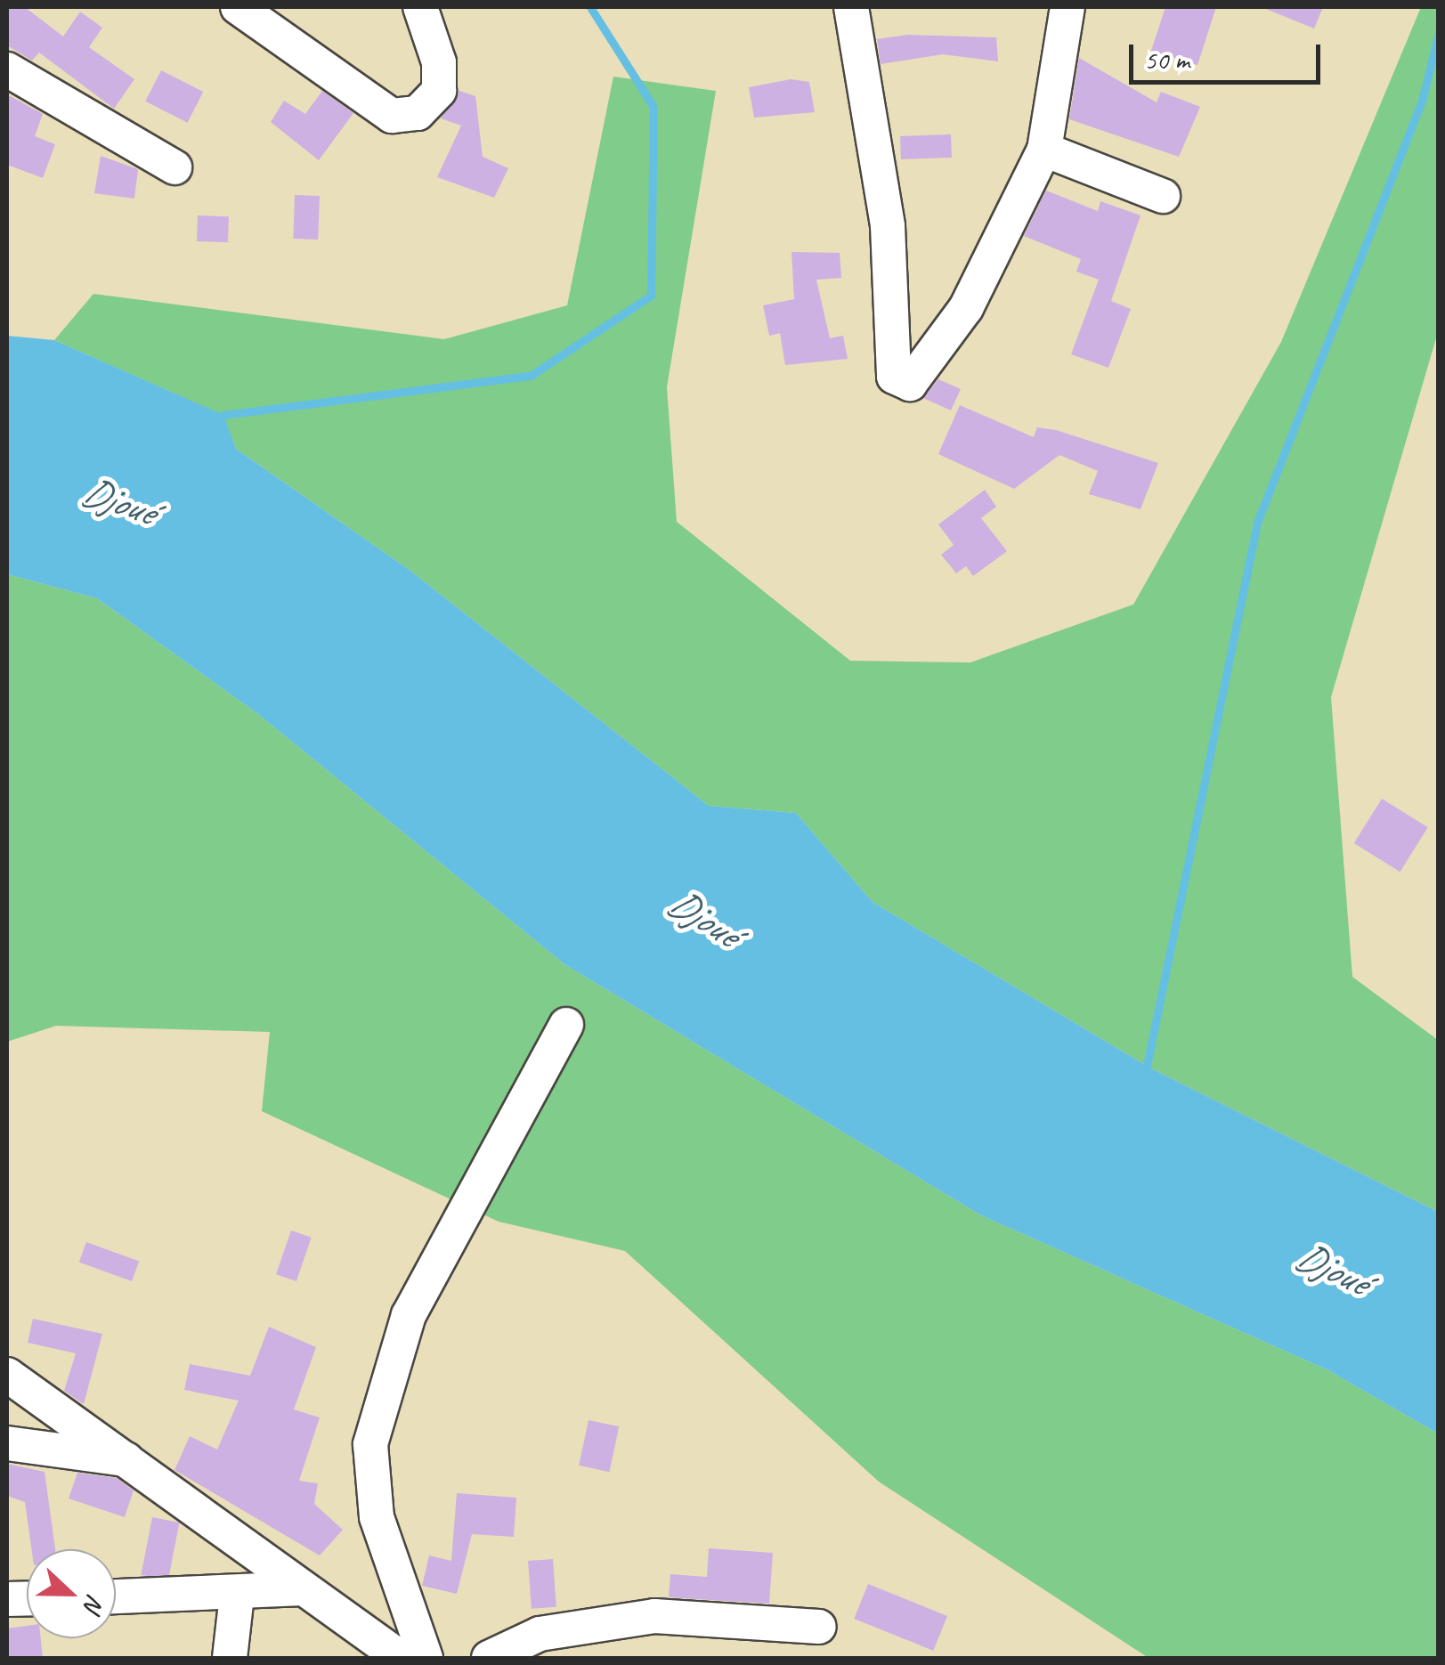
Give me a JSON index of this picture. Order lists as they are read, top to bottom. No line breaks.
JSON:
{"water":["Djoué"],"scale_bar":"50 m","north":"right"}
